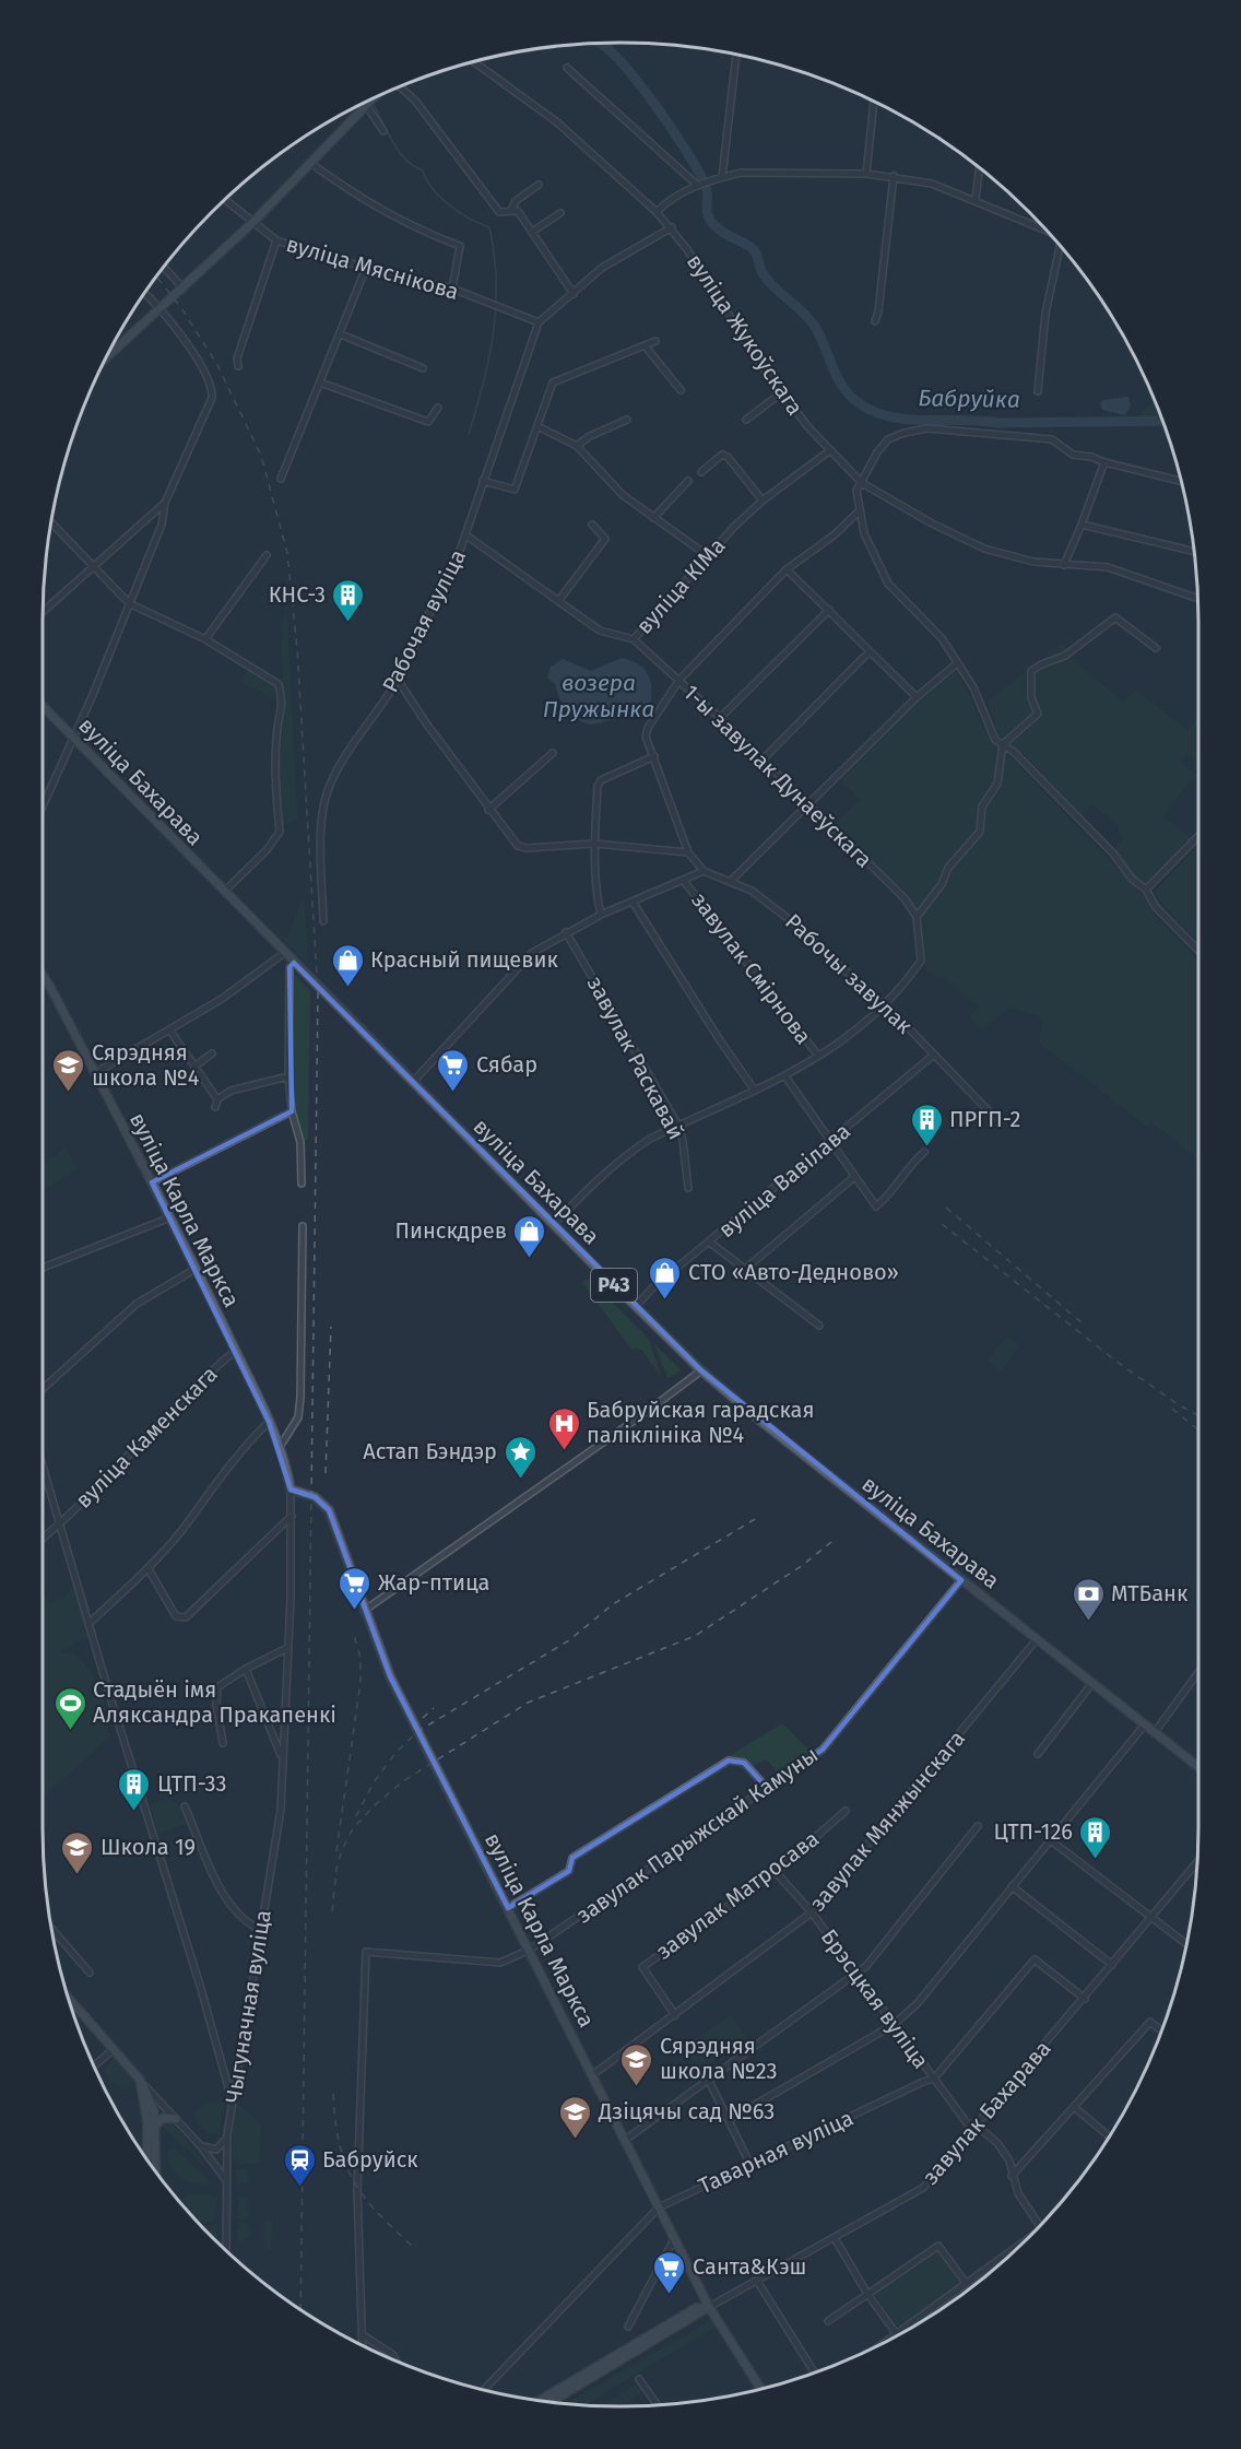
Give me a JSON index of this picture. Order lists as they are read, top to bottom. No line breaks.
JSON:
{"streets":{"main road":["вуліца Бахарава","вуліца Карла Маркса","Р43"],"street":["вуліца Мяснікова","вуліца Жукоўскага","вуліца КІМа","Рабочая вуліца","1-ы завулак Дунаеўскага","завулак Смірнова","Рабочы завулак","завулак Раскавай","вуліца Вавілава","вуліца Каменскага","завулак Мянжынскага","завулак Парыжскай Камуны","завулак Матросава","Брэсцкая вуліца","Чыгуначная вуліца","завулак Бахарава","Таварная вуліца"]},"crossings":[["вуліца Мяснікова","Рабочая вуліца"],["вуліца Жукоўскага","вуліца КІМа"],["вуліца КІМа","Рабочая вуліца"],["вуліца КІМа","1-ы завулак Дунаеўскага"],["1-ы завулак Дунаеўскага","Рабочы завулак"],["вуліца Бахарава","вуліца Вавілава"],["вуліца Бахарава","завулак Мянжынскага"],["вуліца Бахарава","завулак Парыжскай Камуны"],["Рабочы завулак","вуліца Вавілава"],["вуліца Карла Маркса","вуліца Каменскага"],["вуліца Карла Маркса","завулак Мянжынскага"],["вуліца Карла Маркса","завулак Парыжскай Камуны"],["вуліца Карла Маркса","Чыгуначная вуліца"],["вуліца Карла Маркса","завулак Бахарава"],["вуліца Карла Маркса","Таварная вуліца"],["завулак Мянжынскага","завулак Матросава"],["завулак Мянжынскага","Брэсцкая вуліца"],["завулак Матросава","Брэсцкая вуліца"],["Брэсцкая вуліца","завулак Бахарава"],["Брэсцкая вуліца","Таварная вуліца"],["завулак Бахарава","Таварная вуліца"]],"water":["Бабруйка","возера Пружынка"],"places":{"building":["КНС-3","ПРГП-2","ЦТП-33","ЦТП-126"],"shop":["Красный пищевик","Пинскдрев","СТО «Авто-Дедново»"],"school or university":["Сярэдняя школа №4","Школа 19","Сярэдняя школа №23","Дзіцячы сад №63"],"supermarket":["Сябар","Жар-птица","Санта&Кэш"],"hospital":["Бабруйская гарадская паліклініка №4"],"place":["Астап Бэндэр"],"bank":["МТБанк"],"sports":["Стадыён імя Аляксандра Пракапенкі"],"station":["Бабруйск"]}}
